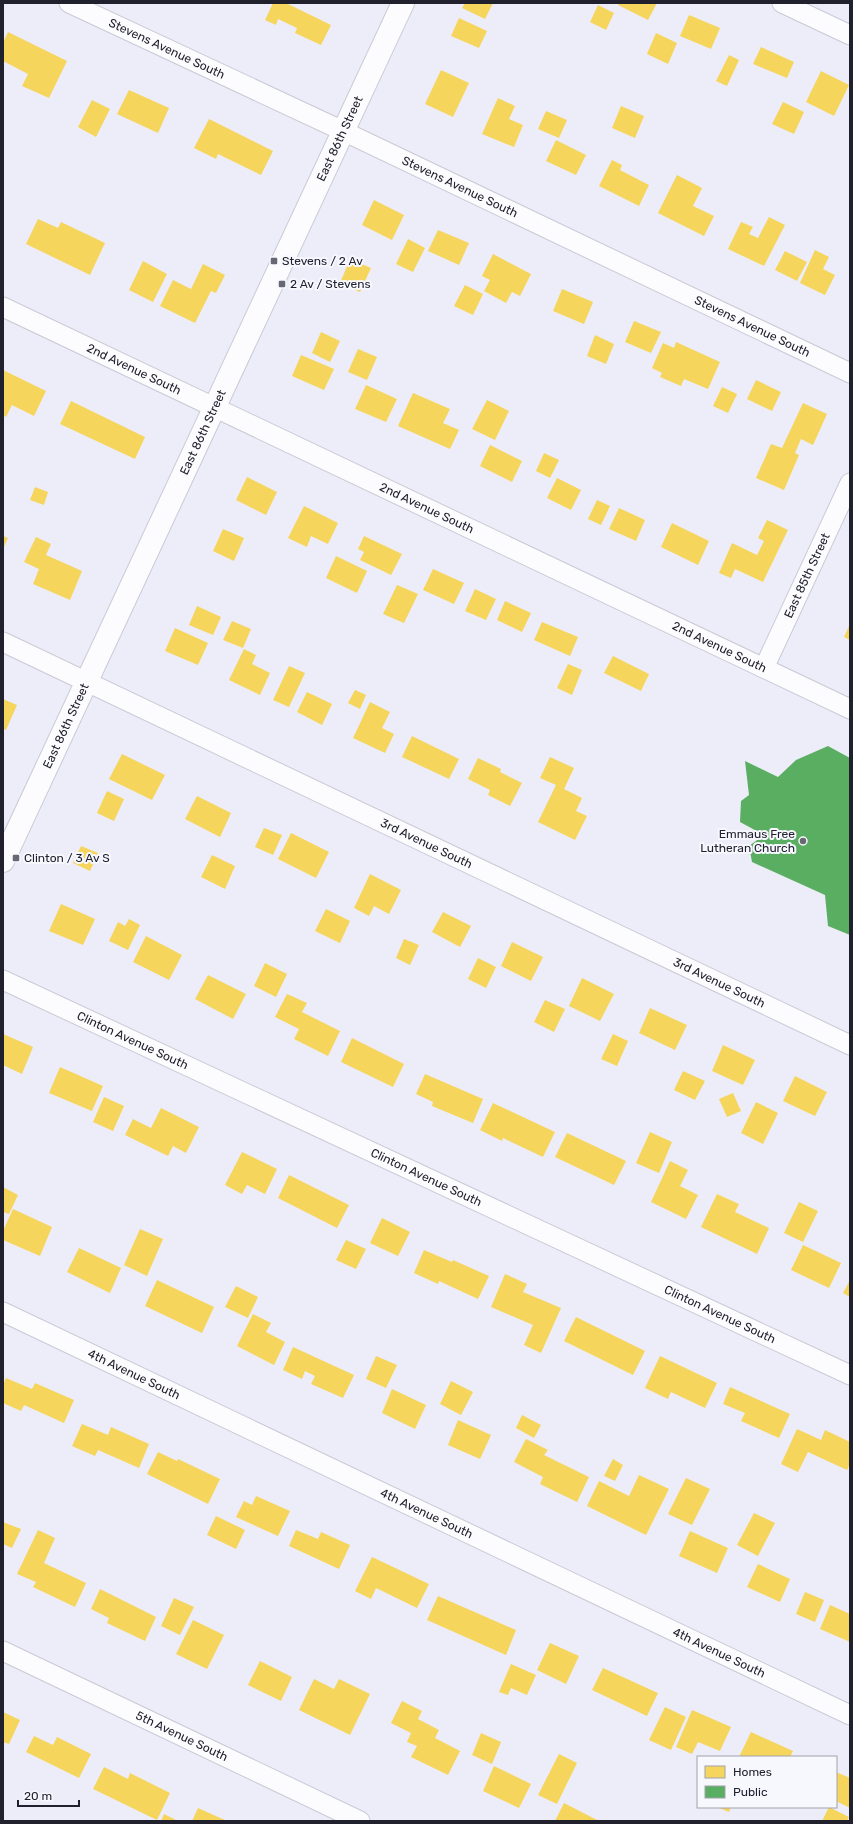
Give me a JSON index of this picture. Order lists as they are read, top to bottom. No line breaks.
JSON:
{"streets":{"street":["Stevens Avenue South","East 86th Street","2nd Avenue South","East 85th Street","3rd Avenue South","Clinton Avenue South","4th Avenue South","5th Avenue South"]},"crossings":[["Stevens Avenue South","East 86th Street"],["East 86th Street","2nd Avenue South"],["East 86th Street","3rd Avenue South"],["2nd Avenue South","East 85th Street"]],"places":{"transit":["Stevens / 2 Av","2 Av / Stevens","Clinton / 3 Av S"],"other":["Emmaus Free Lutheran Church"]},"legend":["Homes","Public"],"scale_bar":"20 m"}
